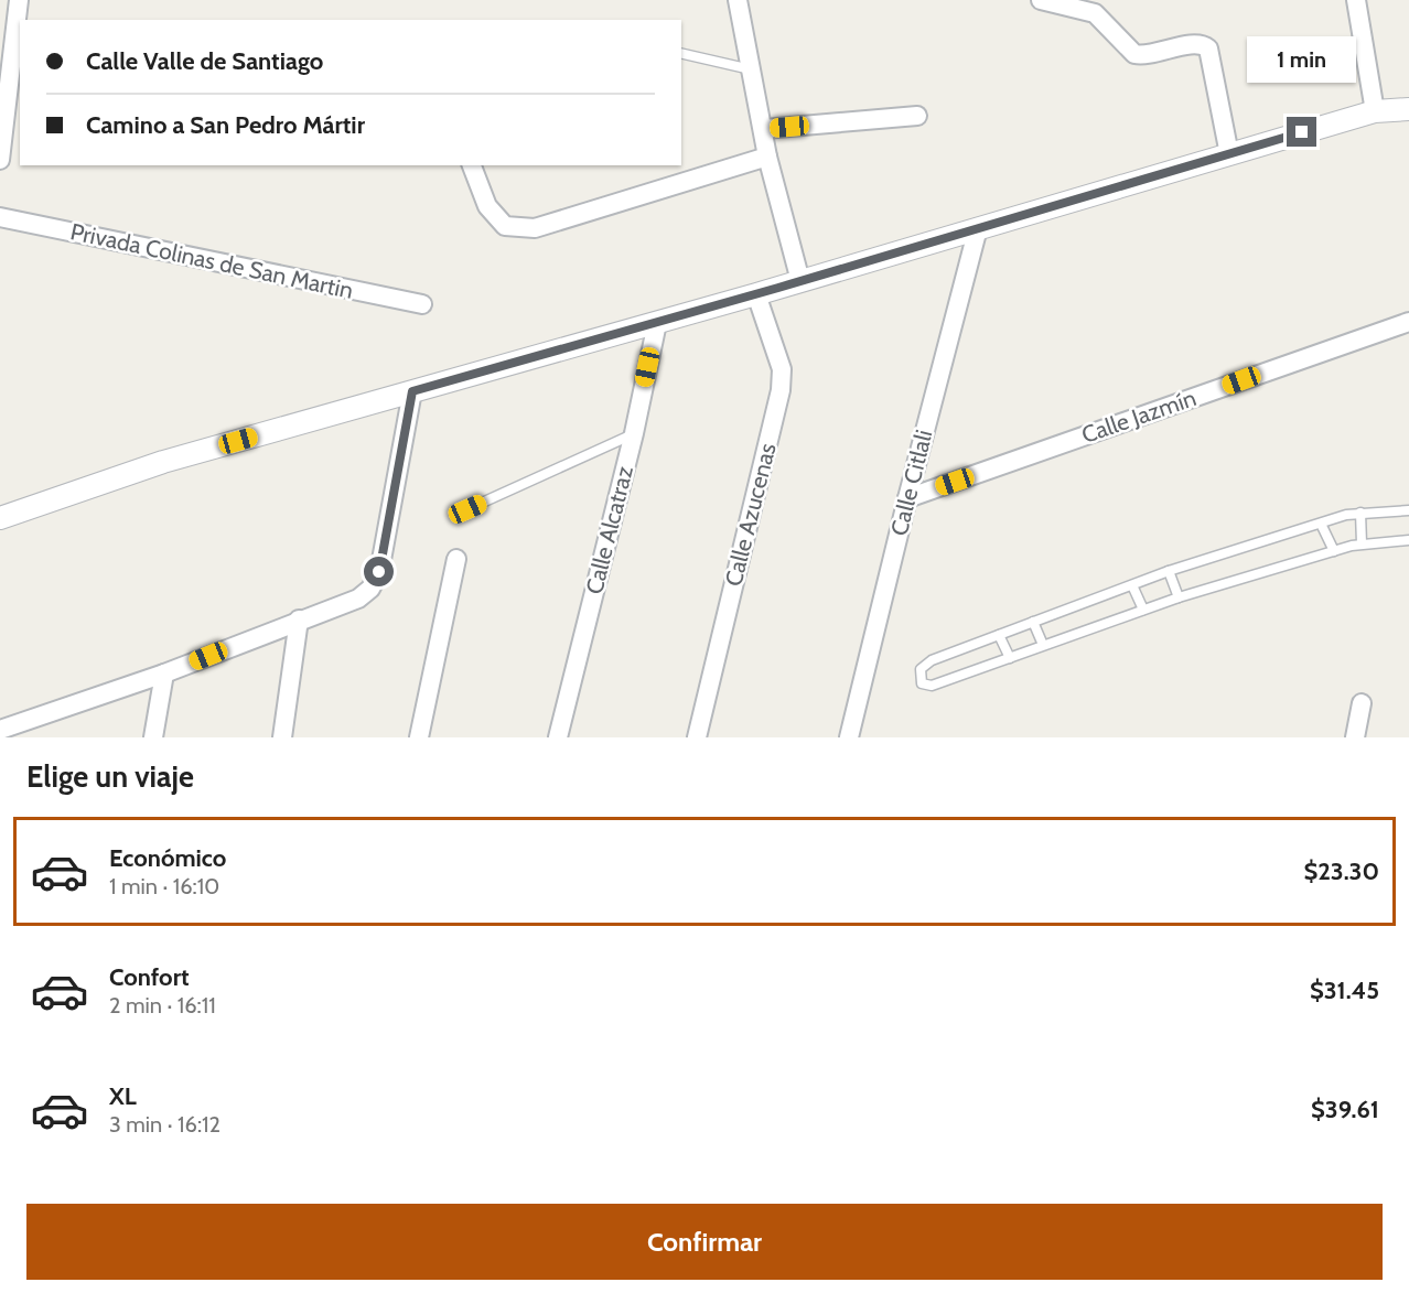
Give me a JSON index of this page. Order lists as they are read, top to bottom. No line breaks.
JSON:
{"streets":{"street":["Privada Colinas de San Martin","Calle Jazmín","Calle Citlali","Calle Azucenas","Calle Alcatraz"]},"crossings":[["Calle Jazmín","Calle Citlali"]],"page":{"banner":["Calle Valle de Santiago","Camino a San Pedro Mártir"],"bubble":"1 min","heading":"Elige un viaje","list":[{"name":"Económico","note":"1 min · 16:10","value":"$23.30"},{"name":"Confort","note":"2 min · 16:11","value":"$31.45"},{"name":"XL","note":"3 min · 16:12","value":"$39.61"}],"buttons":"Confirmar"}}
